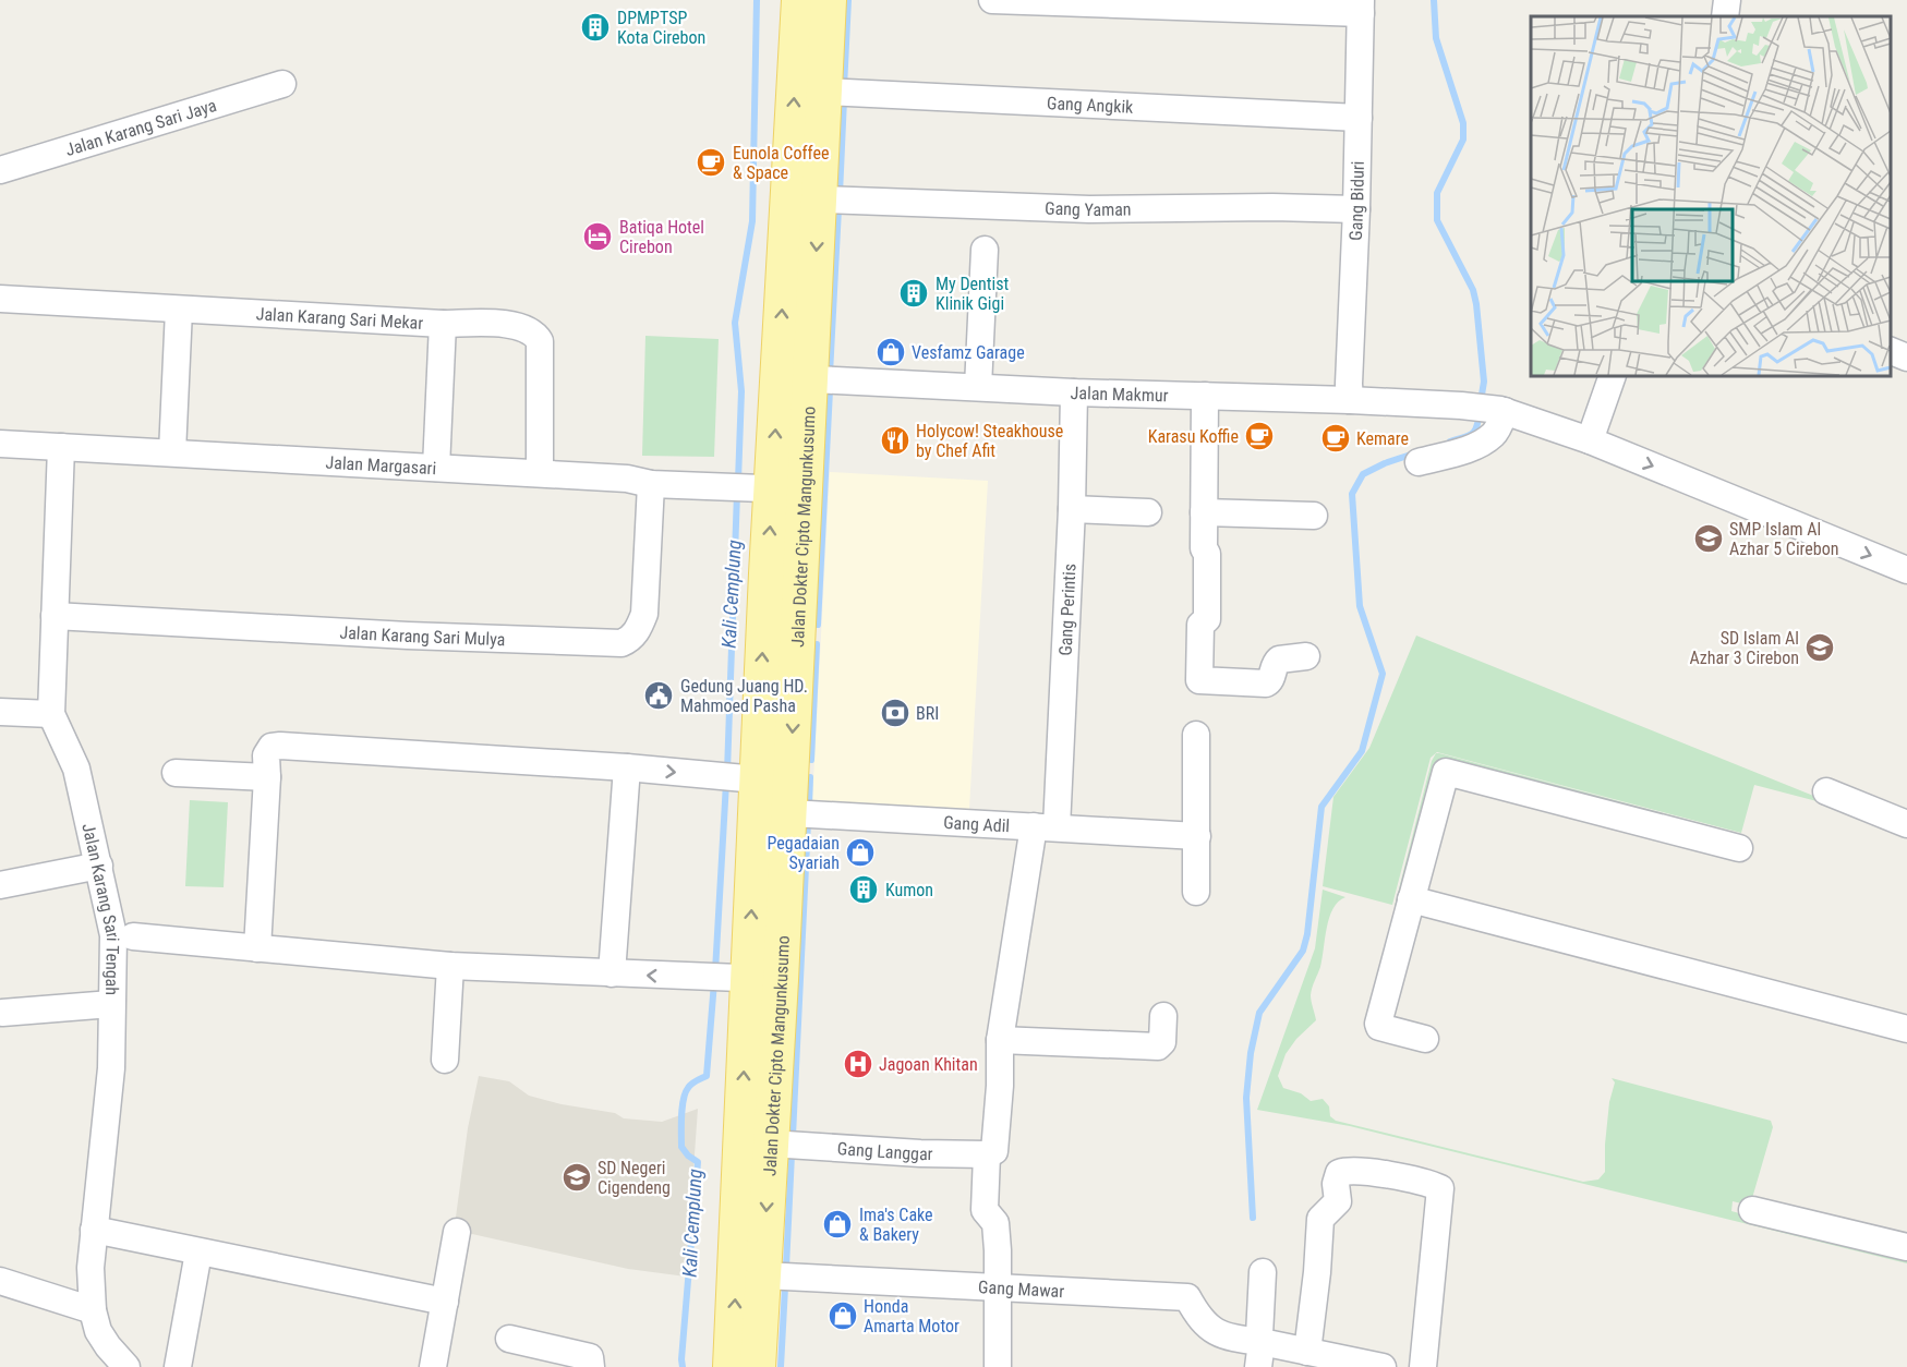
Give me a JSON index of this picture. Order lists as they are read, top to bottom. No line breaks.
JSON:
{"streets":{"main road":["Jalan Dokter Cipto Mangunkusumo"],"street":["Gang Angkik","Jalan Karang Sari Jaya","Gang Biduri","Gang Yaman","Jalan Karang Sari Mekar","Jalan Makmur","Jalan Margasari","Gang Perintis","Jalan Karang Sari Mulya","Gang Adil","Jalan Karang Sari Tengah","Gang Langgar","Gang Mawar"]},"crossings":[["Gang Angkik","Gang Biduri"],["Gang Angkik","Jalan Dokter Cipto Mangunkusumo"],["Gang Biduri","Gang Yaman"],["Gang Biduri","Jalan Makmur"],["Gang Yaman","Jalan Dokter Cipto Mangunkusumo"],["Jalan Karang Sari Mekar","Jalan Margasari"],["Jalan Makmur","Jalan Dokter Cipto Mangunkusumo"],["Jalan Makmur","Gang Perintis"],["Jalan Margasari","Jalan Dokter Cipto Mangunkusumo"],["Jalan Margasari","Jalan Karang Sari Mulya"],["Jalan Margasari","Jalan Karang Sari Tengah"],["Jalan Dokter Cipto Mangunkusumo","Gang Adil"],["Jalan Dokter Cipto Mangunkusumo","Gang Langgar"],["Jalan Dokter Cipto Mangunkusumo","Gang Mawar"],["Gang Perintis","Gang Adil"],["Gang Perintis","Gang Langgar"],["Gang Perintis","Gang Mawar"],["Jalan Karang Sari Mulya","Jalan Karang Sari Tengah"]],"water":["Kali Cemplung"],"places":{"building":["DPMPTSP Kota Cirebon","My Dentist Klinik Gigi","Kumon"],"cafe":["Eunola Coffee & Space","Karasu Koffie","Kemare"],"hotel":["Batiqa Hotel Cirebon"],"shop":["Vesfamz Garage","Pegadaian Syariah","Ima's Cake & Bakery","Honda Amarta Motor"],"restaurant":["Holycow! Steakhouse by Chef Afit"],"school or university":["SMP Islam Al Azhar 5 Cirebon","SD Islam Al Azhar 3 Cirebon","SD Negeri Cigendeng"],"public building":["Gedung Juang HD. Mahmoed Pasha"],"bank":["BRI"],"hospital":["Jagoan Khitan"]}}
